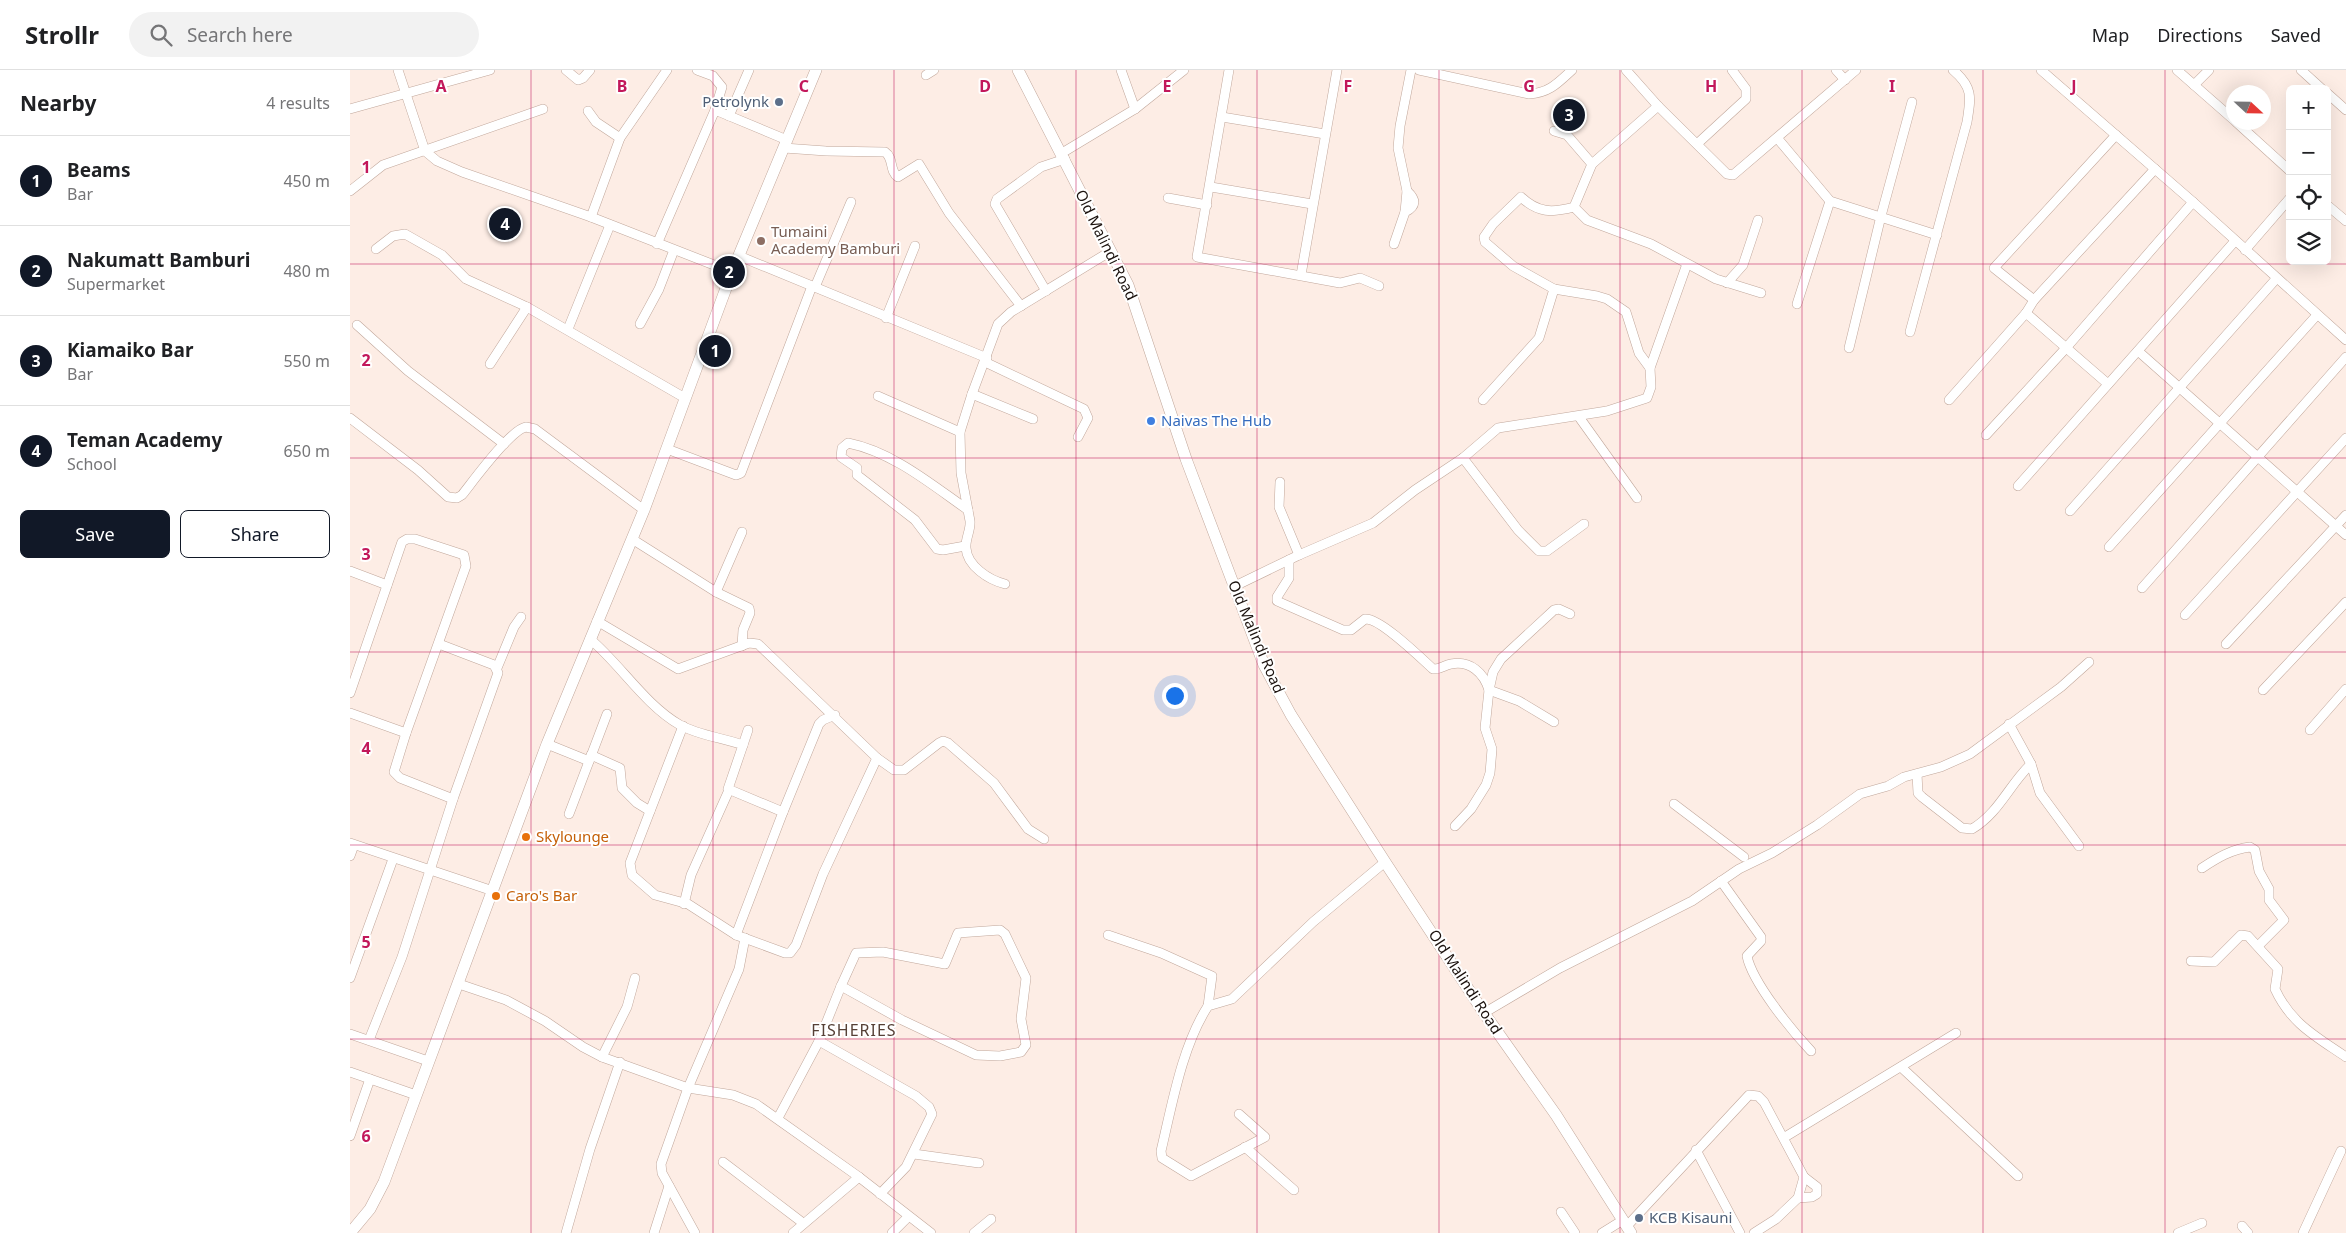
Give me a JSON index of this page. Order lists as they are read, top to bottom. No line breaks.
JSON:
{"streets":{"main road":["Old Malindi Road"]},"districts":["FISHERIES"],"places":["Petrolynk","Tumaini Academy Bamburi","Naivas The Hub","Skylounge","Caro's Bar","KCB Kisauni"],"north":"right","page":{"header":"Strollr","search":"Search here","nav":["Map","Directions","Saved"],"heading":["Nearby","4 results"],"map_buttons":["+","−"],"pins":["3","4","2","1"],"list":[{"mark":"1","name":"Beams","note":"Bar","value":"450 m"},{"mark":"2","name":"Nakumatt Bamburi","note":"Supermarket","value":"480 m"},{"mark":"3","name":"Kiamaiko Bar","note":"Bar","value":"550 m"},{"mark":"4","name":"Teman Academy","note":"School","value":"650 m"}],"buttons":["Save","Share"]},"grid":{"columns":["A","B","C","D","E","F","G","H","I","J"],"rows":["1","2","3","4","5","6"]}}
